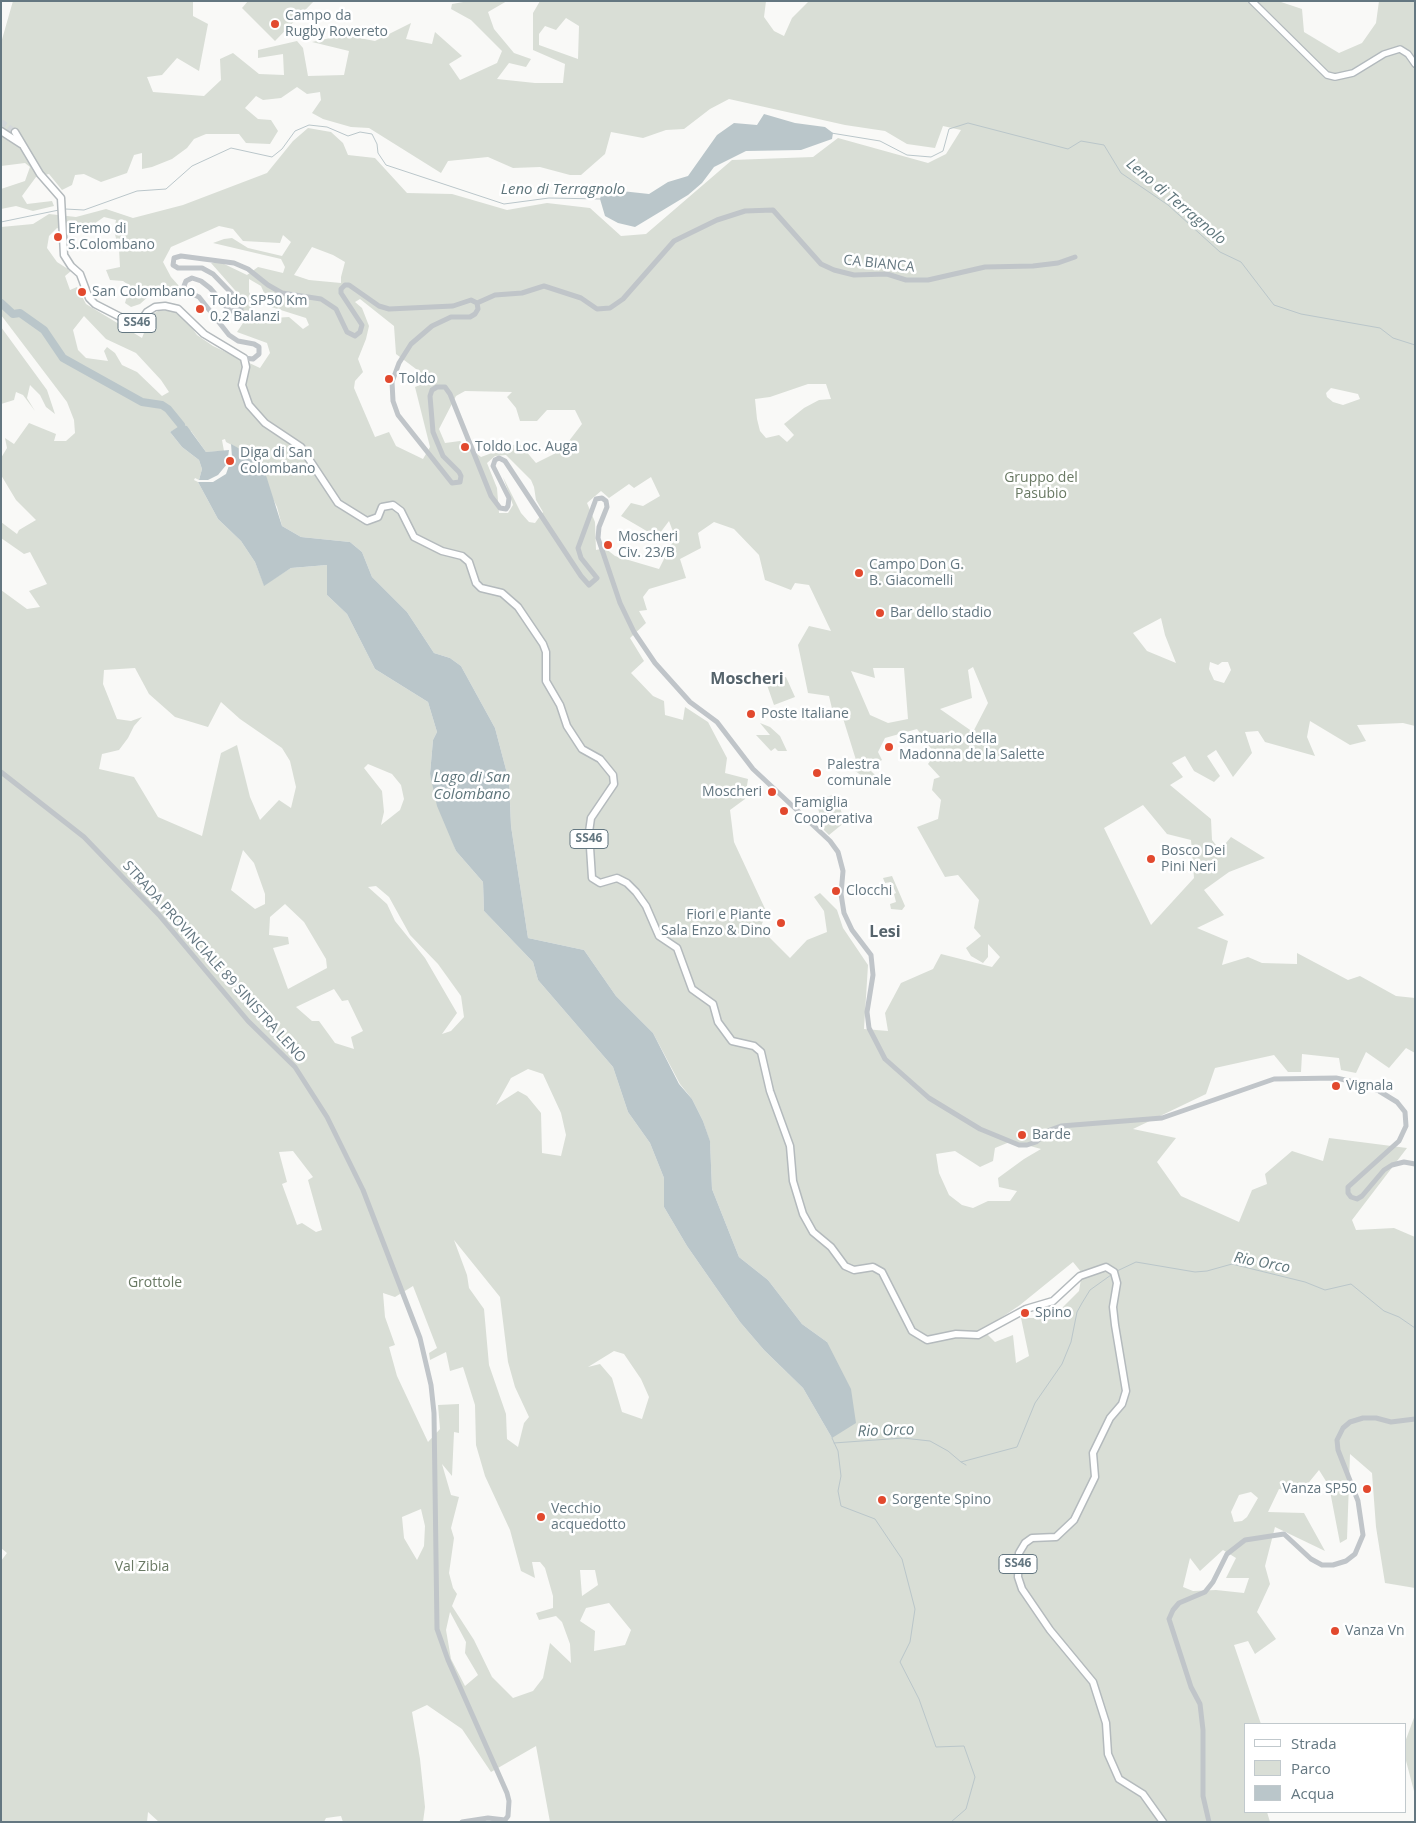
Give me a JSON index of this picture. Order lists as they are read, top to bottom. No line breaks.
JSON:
{"streets":{"main road":["SS46"],"street":["CA BIANCA","STRADA PROVINCIALE 89 SINISTRA LENO"]},"districts":["Moscheri","Lesi"],"water":["Leno di Terragnolo","Lago di San Colombano","Rio Orco"],"parks":["Gruppo del Pasubio","Grottole","Val Zibia"],"places":["Campo da Rugby Rovereto","Eremo di S.Colombano","San Colombano","Toldo SP50 Km 0.2 Balanzi","Toldo","Toldo Loc. Auga","Diga di San Colombano","Moscheri Civ. 23/B","Campo Don G. B. Giacomelli","Bar dello stadio","Poste Italiane","Santuario della Madonna de la Salette","Palestra comunale","Moscheri","Famiglia Cooperativa","Bosco Dei Pini Neri","Clocchi","Fiori e Piante Sala Enzo & Dino","Vignala","Barde","Spino","Vanza SP50","Sorgente Spino","Vecchio acquedotto","Vanza Vn"],"legend":["Strada","Parco","Acqua"]}
